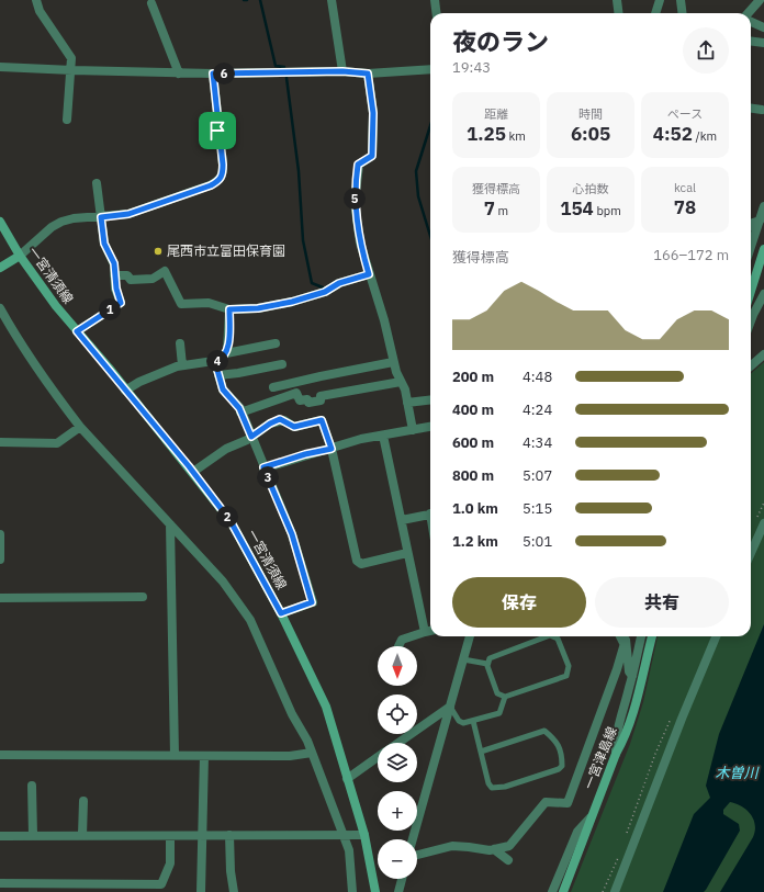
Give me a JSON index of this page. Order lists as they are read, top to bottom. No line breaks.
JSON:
{"streets":{"main road":["一宮清須線","一宮津島線"]},"water":["木曽川"],"places":["尾西市立富田保育園"],"north":"bottom","page":{"heading":["夜のラン","19:43"],"pins":["6","5","1","4","3","2"],"stats":[["距離","1.25 km"],["時間","6:05"],["ペース","4:52 /km"],["獲得標高","7 m"],["心拍数","154 bpm"],["kcal","78"]],"chart":["獲得標高","166–172 m"],"list":[{"name":"200 m","note":"4:48"},{"name":"400 m","note":"4:24"},{"name":"600 m","note":"4:34"},{"name":"800 m","note":"5:07"},{"name":"1.0 km","note":"5:15"},{"name":"1.2 km","note":"5:01"}],"buttons":["保存","共有"],"map_buttons":["+","−"]}}
